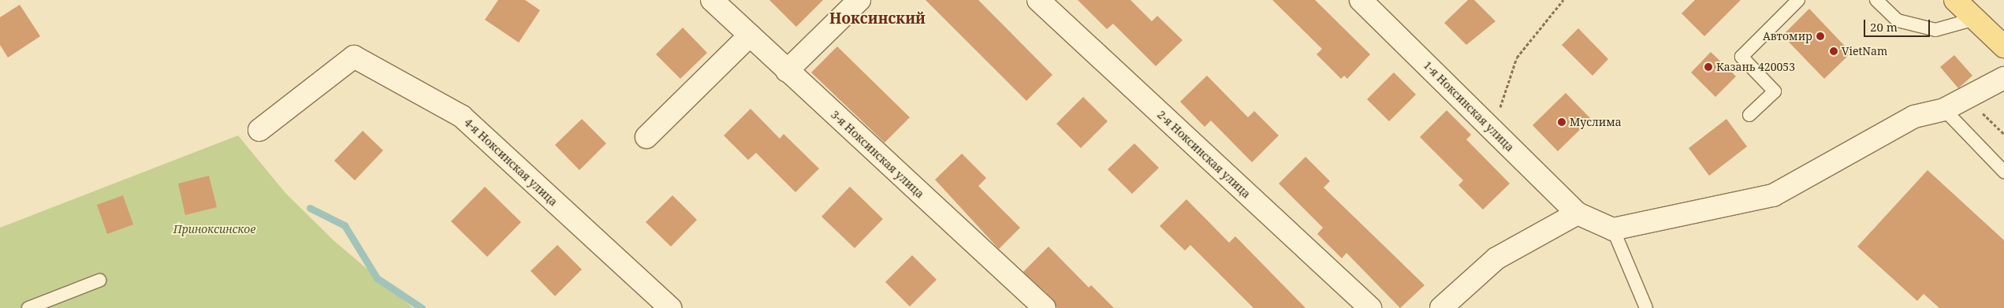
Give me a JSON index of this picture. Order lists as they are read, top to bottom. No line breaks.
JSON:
{"streets":{"street":["1-я Ноксинская улица","3-я Ноксинская улица","2-я Ноксинская улица","4-я Ноксинская улица"]},"districts":["Ноксинский"],"parks":["Приноксинское"],"places":["Автомир","VietNam","Казань 420053","Муслима"],"scale_bar":"20 m"}
